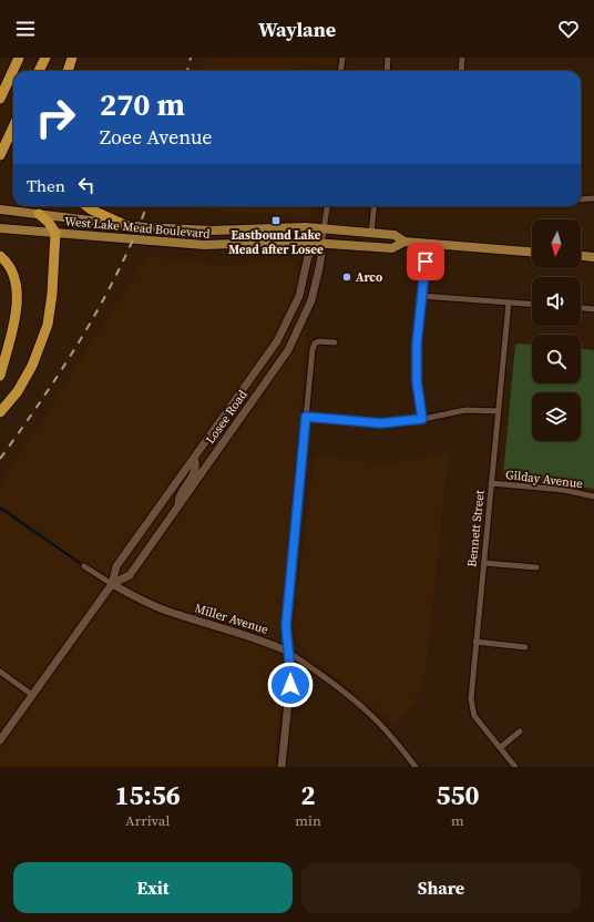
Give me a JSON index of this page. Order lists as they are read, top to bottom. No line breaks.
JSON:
{"streets":{"main road":["West Lake Mead Boulevard","Losee Road","Miller Avenue"],"street":["Gilday Avenue","Bennett Street"]},"crossings":[["West Lake Mead Boulevard","Losee Road"],["Losee Road","Miller Avenue"],["Gilday Avenue","Bennett Street"]],"places":{"transit":["Eastbound Lake Mead after Losee"],"other":["Arco"]},"north":"bottom","page":{"header":"Waylane","turn":["270 m","Zoee Avenue"],"then":"Then","eta":["15:56","Arrival","2","min","550","m"],"buttons":["Exit","Share"]}}
